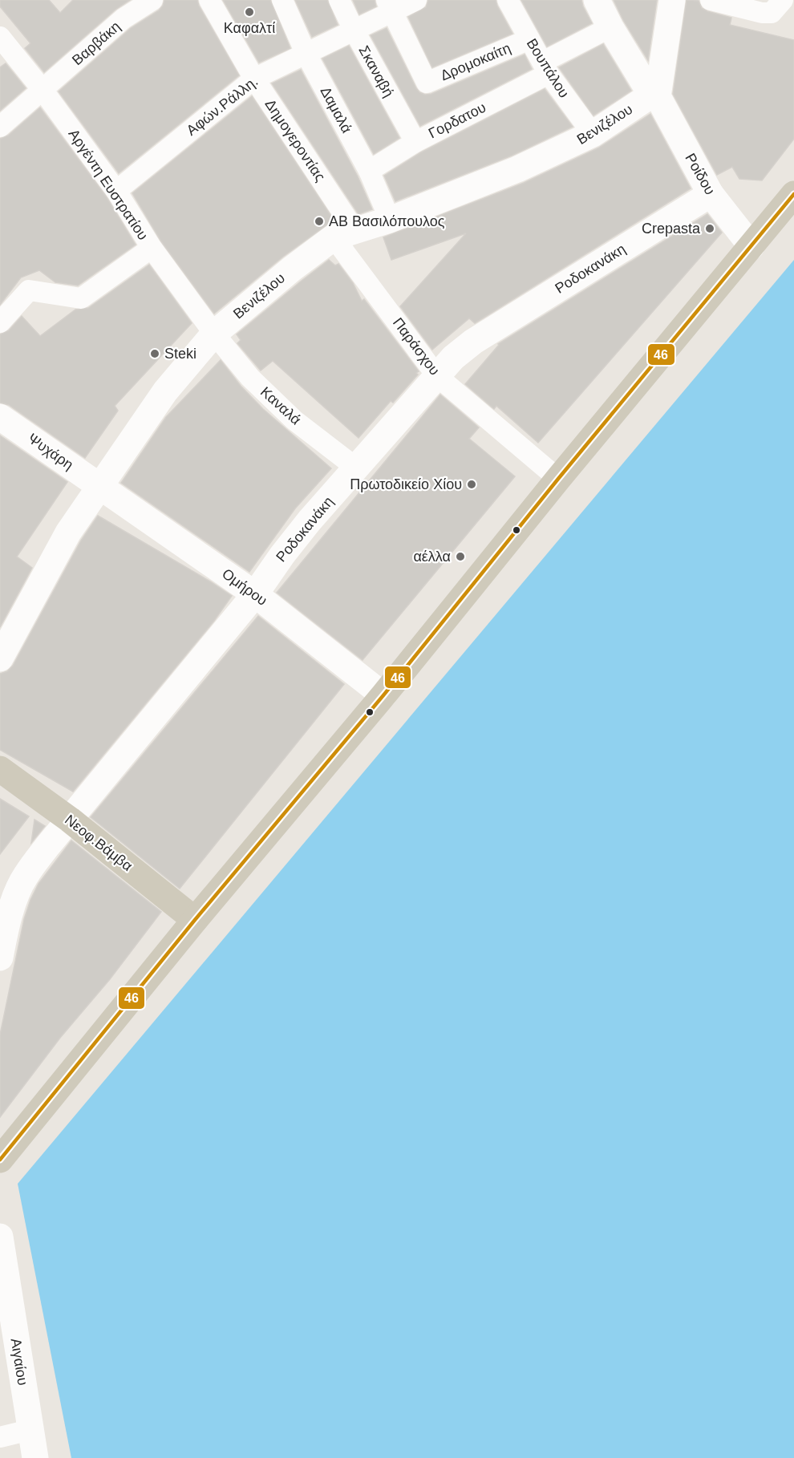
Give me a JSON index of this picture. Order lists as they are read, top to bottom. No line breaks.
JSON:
{"streets":{"main road":["Νεοφ.Βάμβα"],"street":["Βαρβάκη","Δρομοκαίτη","Βουπάλου","Σκαναβή","Αφών.Ράλλη.","Δαμαλά","Γορδατου","Βενιζέλου","Δημογεροντίας","Ροίδου","Αργέντη Ευστρατίου","Ροδοκανάκη","Παράσχου","Καναλά","Ψυχάρη","Ομήρου","Αιγαίου"]},"crossings":[["Βαρβάκη","Αργέντη Ευστρατίου"],["Δρομοκαίτη","Βουπάλου"],["Δρομοκαίτη","Αφών.Ράλλη."],["Βουπάλου","Γορδατου"],["Βουπάλου","Βενιζέλου"],["Σκαναβή","Αφών.Ράλλη."],["Σκαναβή","Γορδατου"],["Αφών.Ράλλη.","Δαμαλά"],["Αφών.Ράλλη.","Δημογεροντίας"],["Αφών.Ράλλη.","Αργέντη Ευστρατίου"],["Δαμαλά","Γορδατου"],["Δαμαλά","Βενιζέλου"],["Γορδατου","Ροίδου"],["Βενιζέλου","Δημογεροντίας"],["Βενιζέλου","Ροίδου"],["Βενιζέλου","Αργέντη Ευστρατίου"],["Βενιζέλου","Παράσχου"],["Βενιζέλου","Καναλά"],["Βενιζέλου","Ψυχάρη"],["Βενιζέλου","Ομήρου"],["Δημογεροντίας","Παράσχου"],["Ροίδου","Ροδοκανάκη"],["Αργέντη Ευστρατίου","Καναλά"],["Ροδοκανάκη","Παράσχου"],["Ροδοκανάκη","Καναλά"],["Ροδοκανάκη","Ομήρου"],["Ροδοκανάκη","Νεοφ.Βάμβα"],["Ψυχάρη","Ομήρου"]],"places":["Καφαλτί","ΑΒ Βασιλόπουλος","Crepasta","Steki","Πρωτοδικείο Χίου","αέλλα"],"lines":["transit line 46"]}
